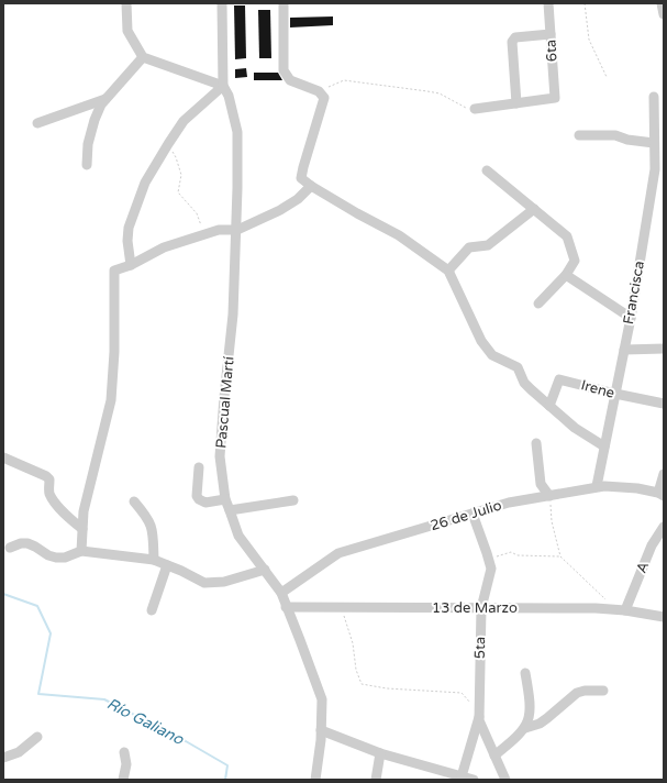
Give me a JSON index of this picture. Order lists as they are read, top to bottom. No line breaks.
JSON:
{"streets":{"street":["6ta","Francisca","Irene","Pascual Martí","26 de Julio","A","13 de Marzo","5ta"]},"crossings":[["Francisca","Irene"],["Francisca","26 de Julio"],["Pascual Martí","26 de Julio"],["Pascual Martí","13 de Marzo"],["26 de Julio","5ta"],["A","13 de Marzo"],["13 de Marzo","5ta"]],"water":["Río Galiano"]}
